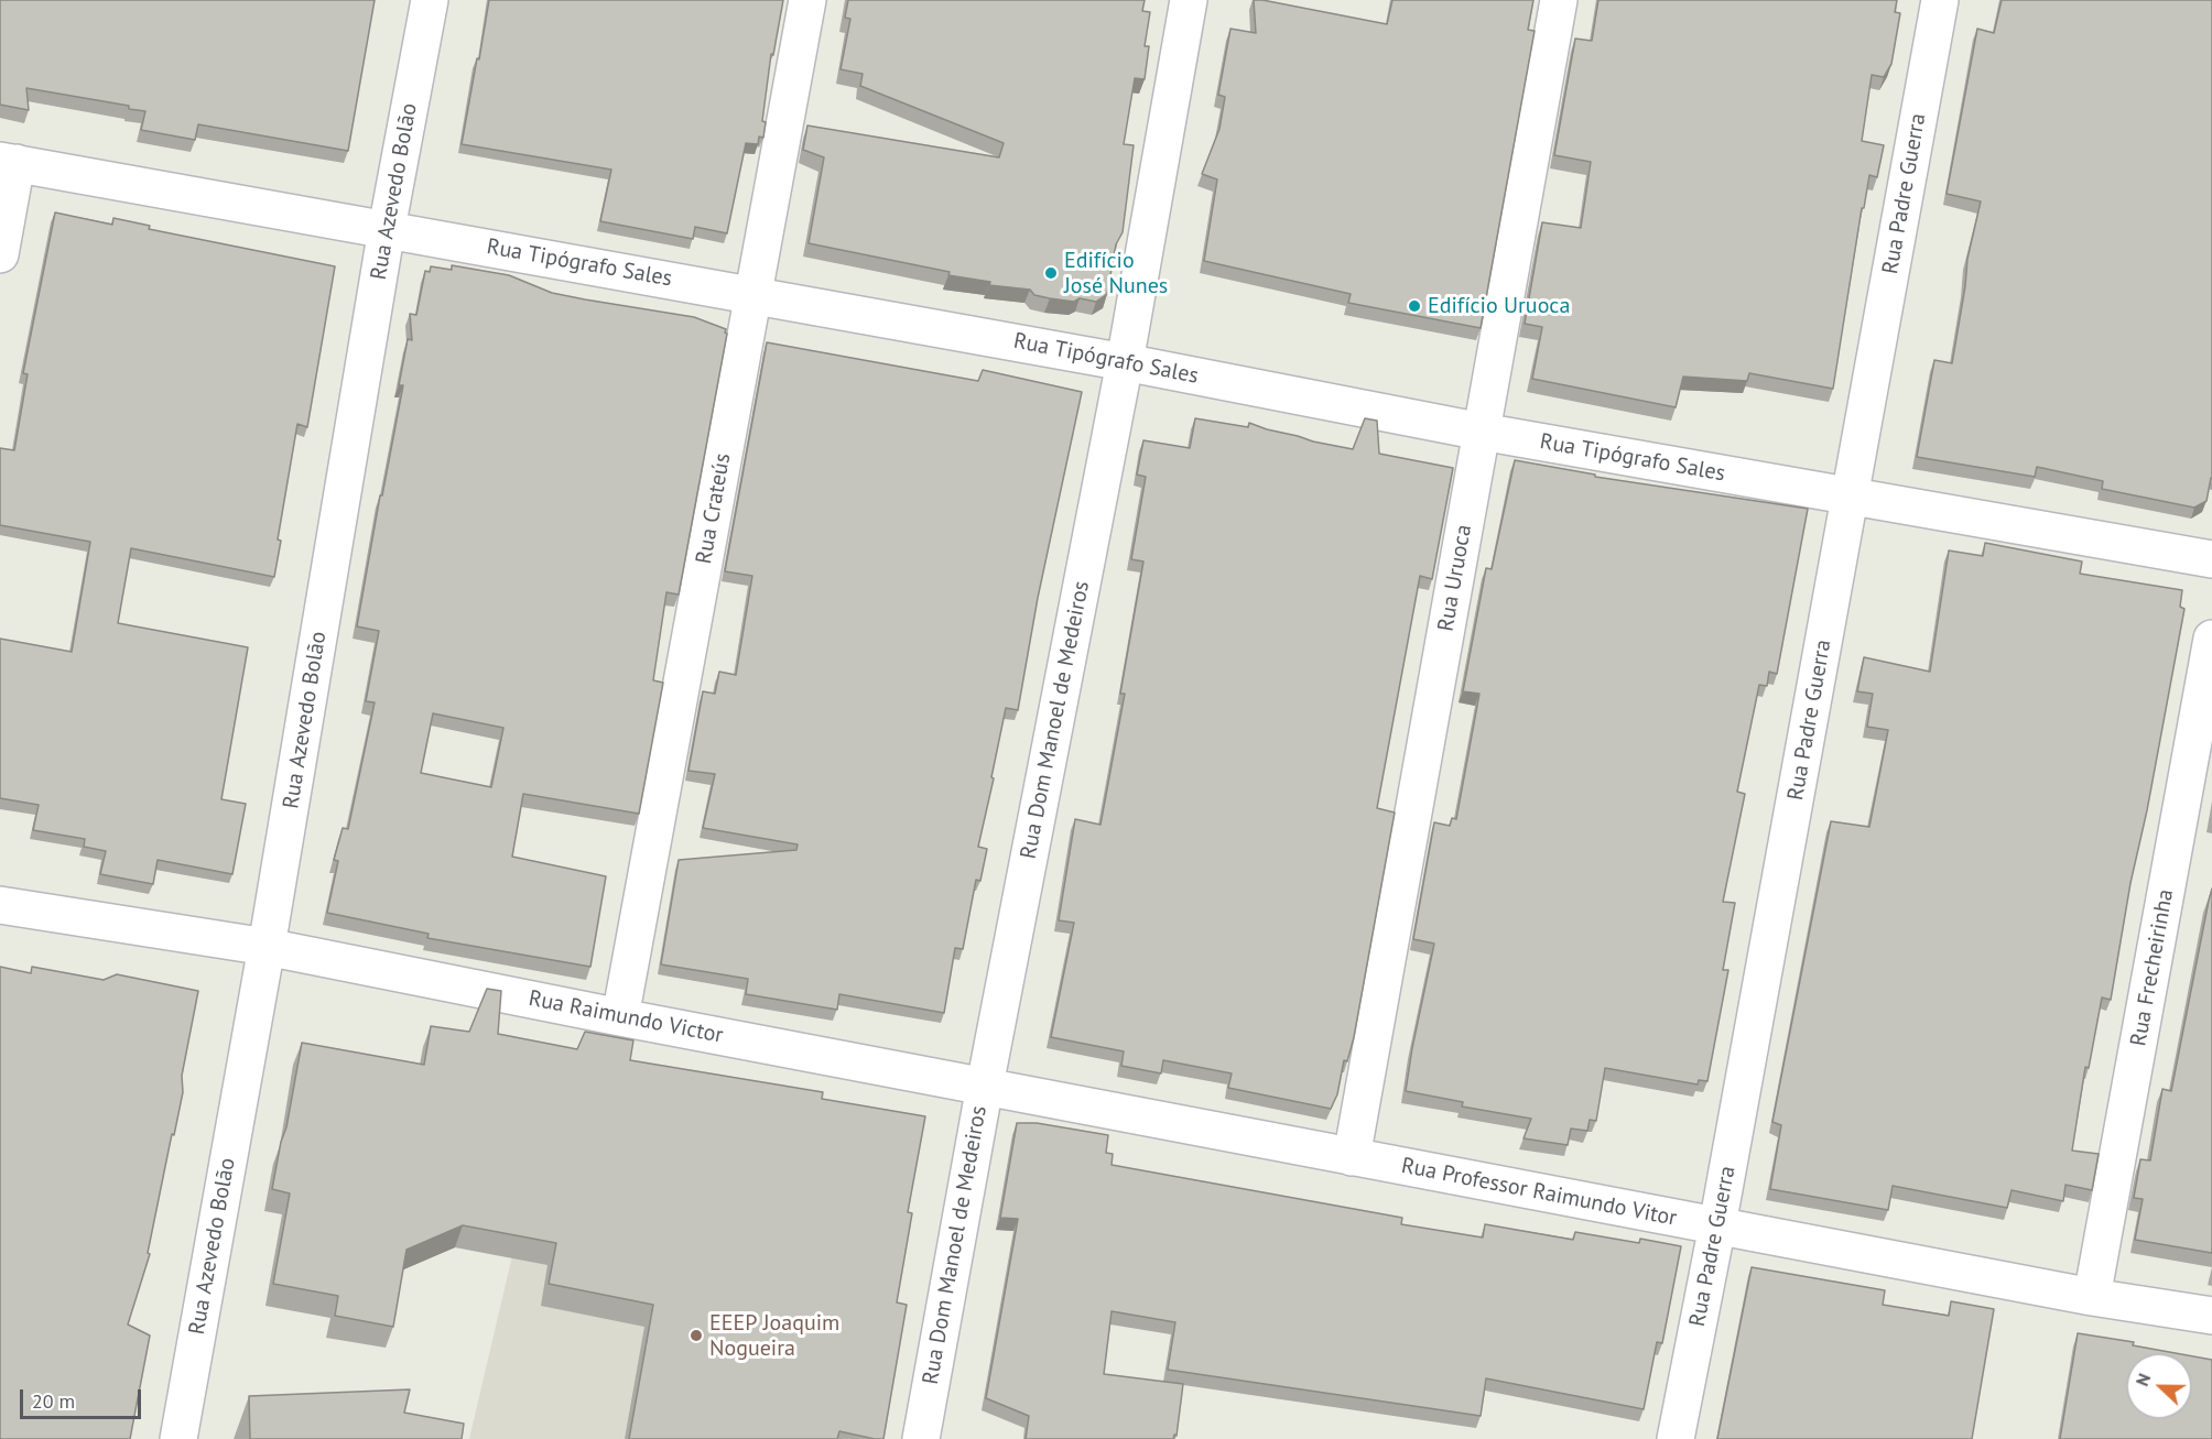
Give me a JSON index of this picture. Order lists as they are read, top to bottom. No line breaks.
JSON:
{"streets":{"street":["Rua Azevedo Bolão","Rua Padre Guerra","Rua Tipógrafo Sales","Rua Crateús","Rua Uruoca","Rua Dom Manoel de Medeiros","Rua Frecheirinha","Rua Raimundo Victor","Rua Professor Raimundo Vitor"]},"crossings":[["Rua Azevedo Bolão","Rua Tipógrafo Sales"],["Rua Azevedo Bolão","Rua Raimundo Victor"],["Rua Padre Guerra","Rua Tipógrafo Sales"],["Rua Padre Guerra","Rua Professor Raimundo Vitor"],["Rua Tipógrafo Sales","Rua Crateús"],["Rua Tipógrafo Sales","Rua Uruoca"],["Rua Tipógrafo Sales","Rua Dom Manoel de Medeiros"],["Rua Crateús","Rua Raimundo Victor"],["Rua Uruoca","Rua Professor Raimundo Vitor"],["Rua Dom Manoel de Medeiros","Rua Raimundo Victor"],["Rua Dom Manoel de Medeiros","Rua Professor Raimundo Vitor"],["Rua Frecheirinha","Rua Professor Raimundo Vitor"],["Rua Raimundo Victor","Rua Professor Raimundo Vitor"]],"places":["Edifício José Nunes","Edifício Uruoca","EEEP Joaquim Nogueira"],"scale_bar":"20 m","north":"left"}
